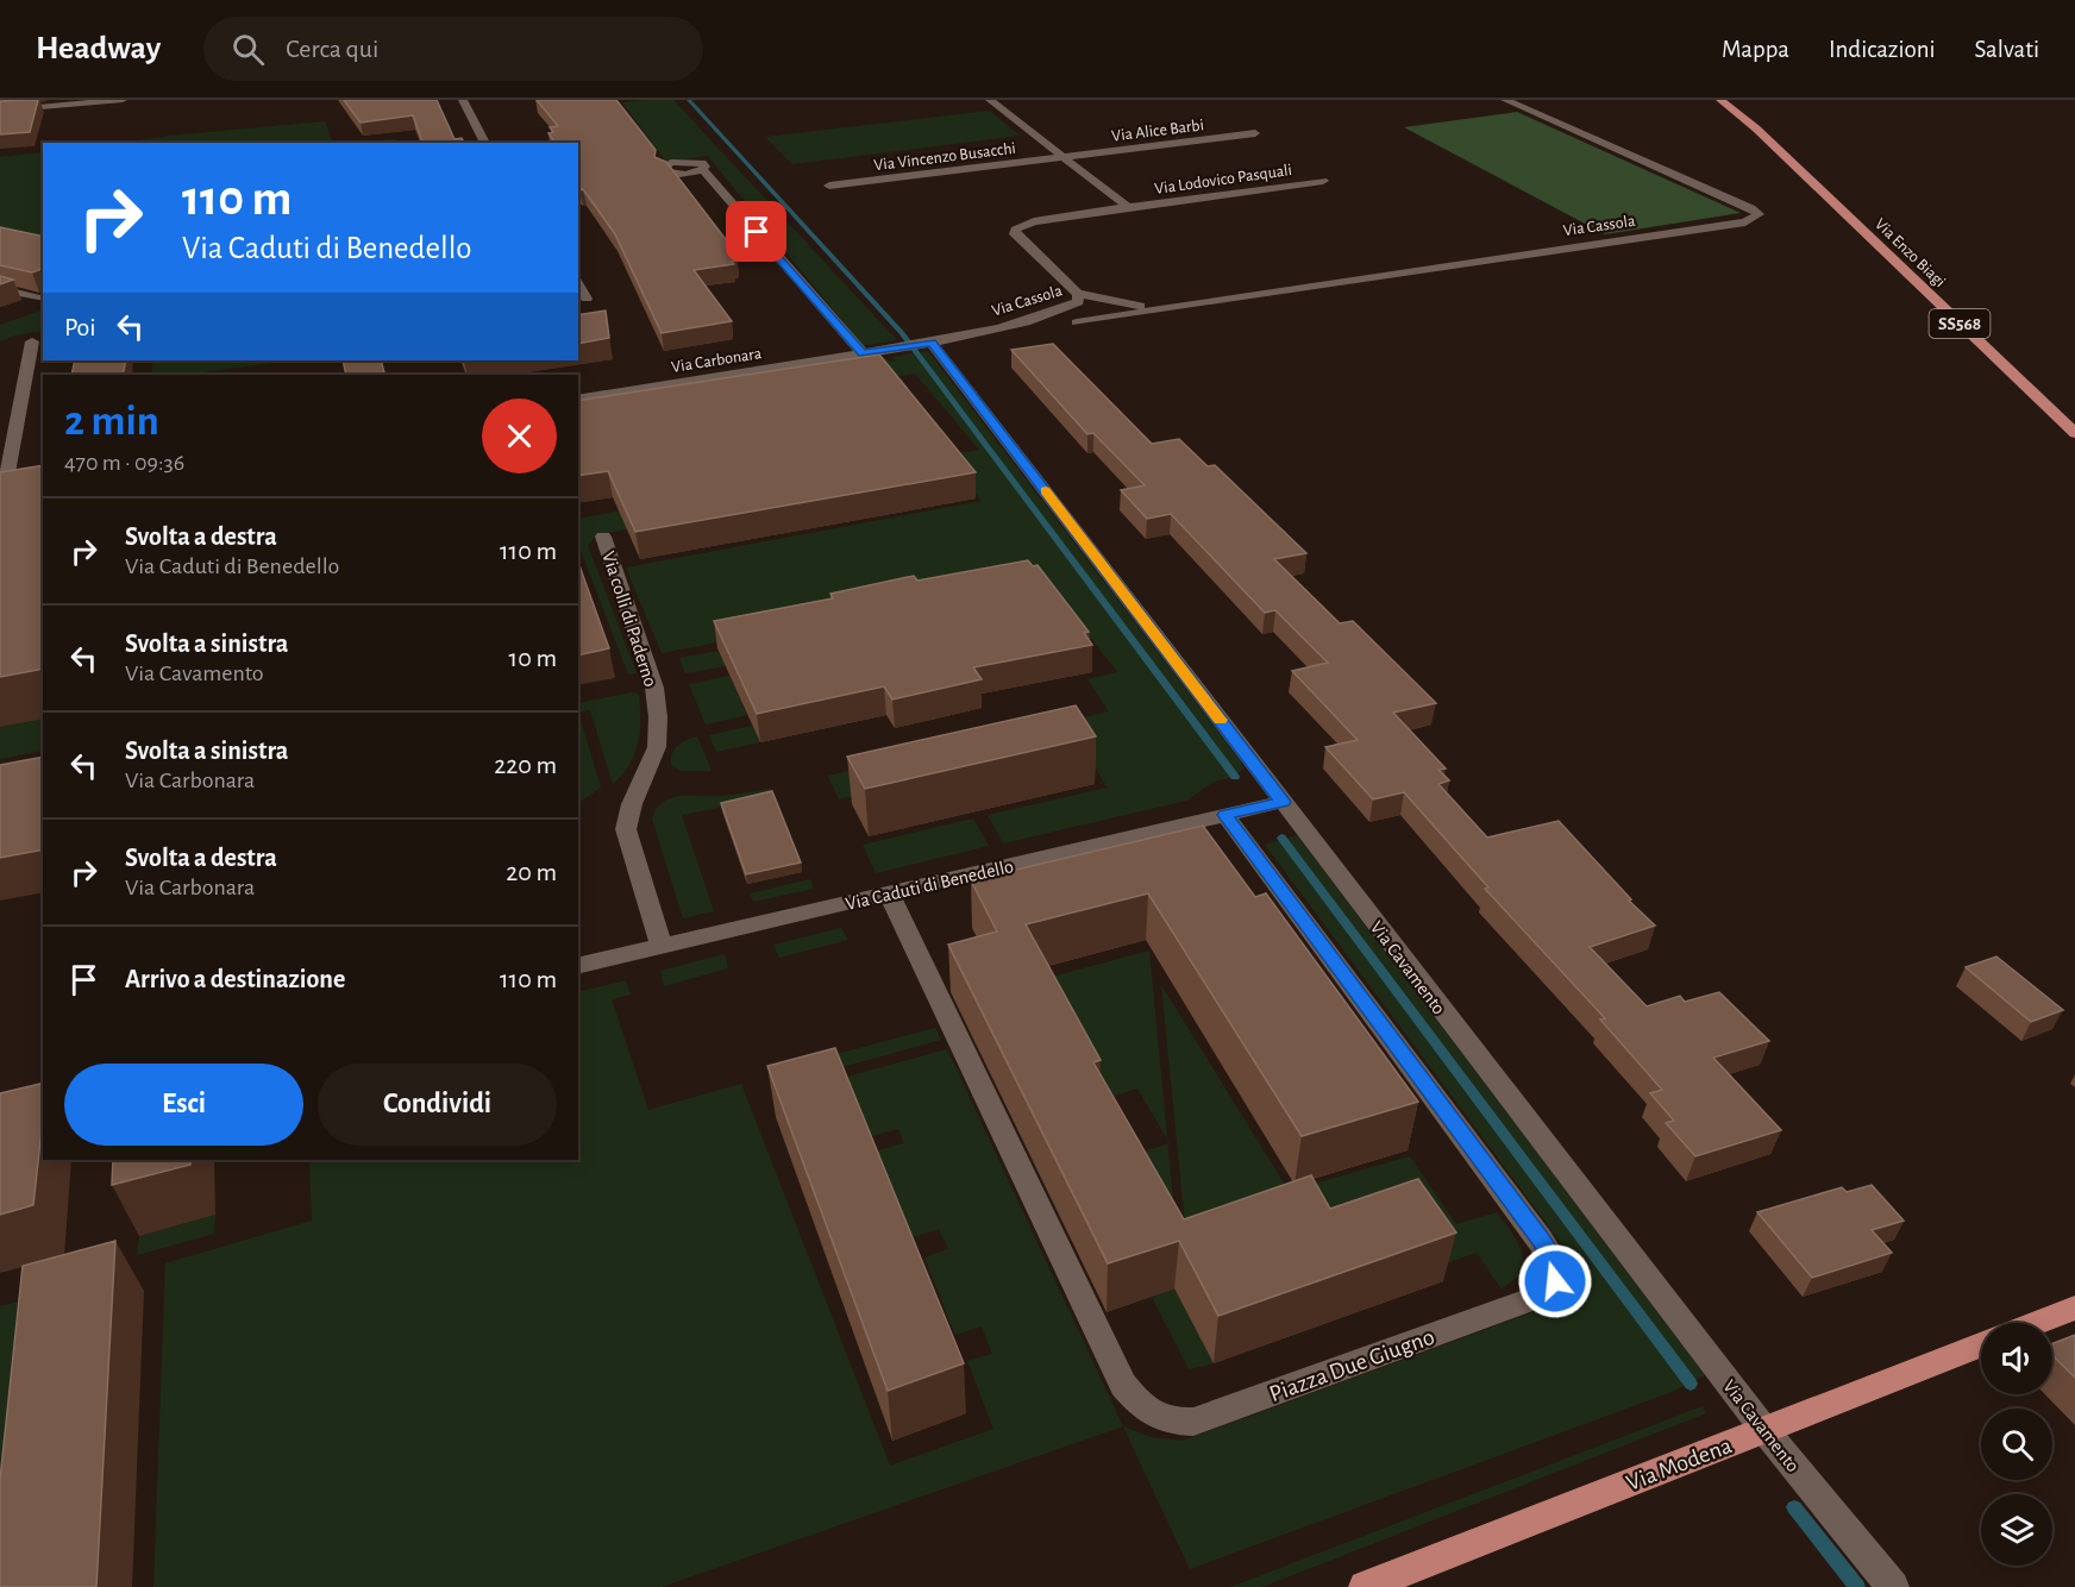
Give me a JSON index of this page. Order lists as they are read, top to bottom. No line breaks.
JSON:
{"streets":{"main road":["Via Enzo Biagi","SS568","Via Modena"],"street":["Via Alice Barbi","Via Vincenzo Busacchi","Via Lodovico Pasquali","Via Cassola","Via Carbonara","Via colli di Paderno","Via Caduti di Benedello","Via Cavamento","Piazza Due Giugno"]},"crossings":[["Via Alice Barbi","Via Vincenzo Busacchi"],["Via Lodovico Pasquali","Via Cassola"],["Via Cassola","Via Carbonara"],["Via Cassola","Via Cavamento"],["Via Carbonara","Via Cavamento"],["Via colli di Paderno","Via Caduti di Benedello"],["Via Caduti di Benedello","Via Cavamento"],["Via Caduti di Benedello","Piazza Due Giugno"],["Via Cavamento","Via Modena"]],"page":{"header":"Headway","search":"Cerca qui","nav":["Mappa","Indicazioni","Salvati"],"turn":["110 m","Via Caduti di Benedello"],"then":"Poi","heading":["2 min","470 m · 09:36"],"list":[{"name":"Svolta a destra","note":"Via Caduti di Benedello","value":"110 m"},{"name":"Svolta a sinistra","note":"Via Cavamento","value":"10 m"},{"name":"Svolta a sinistra","note":"Via Carbonara","value":"220 m"},{"name":"Svolta a destra","note":"Via Carbonara","value":"20 m"},{"name":"Arrivo a destinazione","value":"110 m"}],"buttons":["Esci","Condividi"]}}
